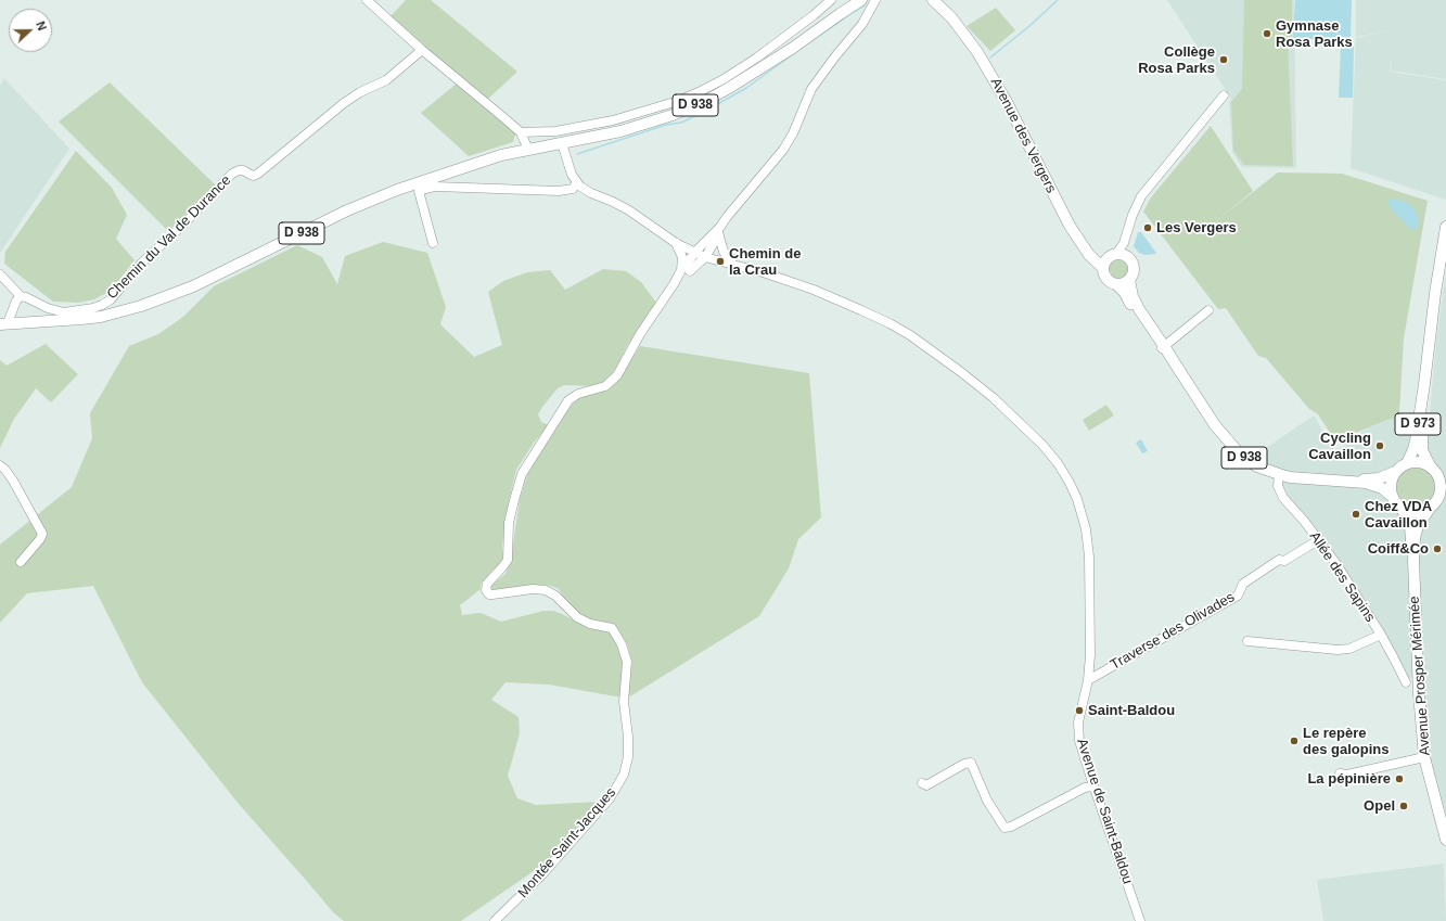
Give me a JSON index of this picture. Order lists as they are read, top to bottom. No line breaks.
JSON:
{"streets":{"main road":["D 938","Avenue des Vergers","D 973","Avenue Prosper Mérimée"],"street":["Chemin du Val de Durance","Allée des Sapins","Traverse des Olivades","Avenue de Saint-Baldou","Montée Saint-Jacques"]},"crossings":[["D 938","Avenue des Vergers"],["D 938","D 973"],["D 938","Allée des Sapins"],["D 938","Avenue Prosper Mérimée"],["D 938","Avenue de Saint-Baldou"],["D 973","Avenue Prosper Mérimée"],["Allée des Sapins","Traverse des Olivades"],["Traverse des Olivades","Avenue de Saint-Baldou"]],"places":["Gymnase Rosa Parks","Collège Rosa Parks","Les Vergers","Chemin de la Crau","Cycling Cavaillon","Chez VDA Cavaillon","Coiff&Co","Saint-Baldou","Le repère des galopins","La pépinière","Opel"],"north":"right"}
